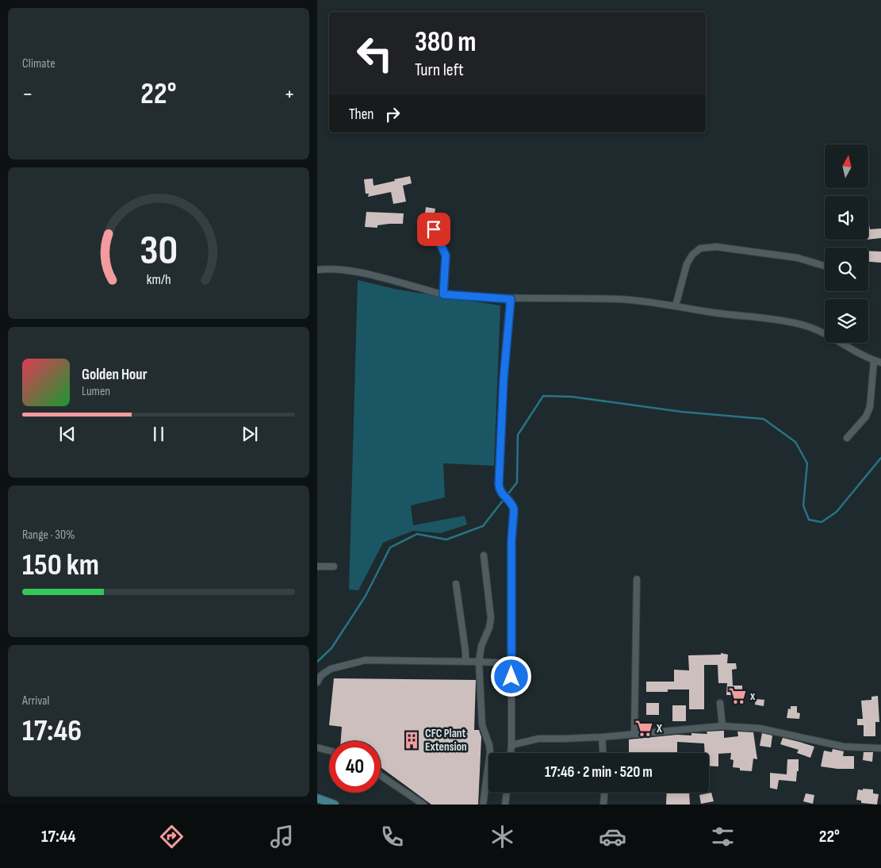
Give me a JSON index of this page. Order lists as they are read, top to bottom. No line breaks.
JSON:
{"places":{"supermarket":["x","X"],"building":["CFC Plant Extension"]},"north":"top","page":{"tile":["Climate",["Range · 30%","150 km"],["Arrival","17:46"]],"turn":["380 m","Turn left"],"heat":["−","22°","+"],"then":"Then","song":["Golden Hour","Lumen"],"limit":"40","trip":"17:46 · 2 min · 520 m","tabs":["17:44","22°"],"gauge":["30","km/h"]}}
